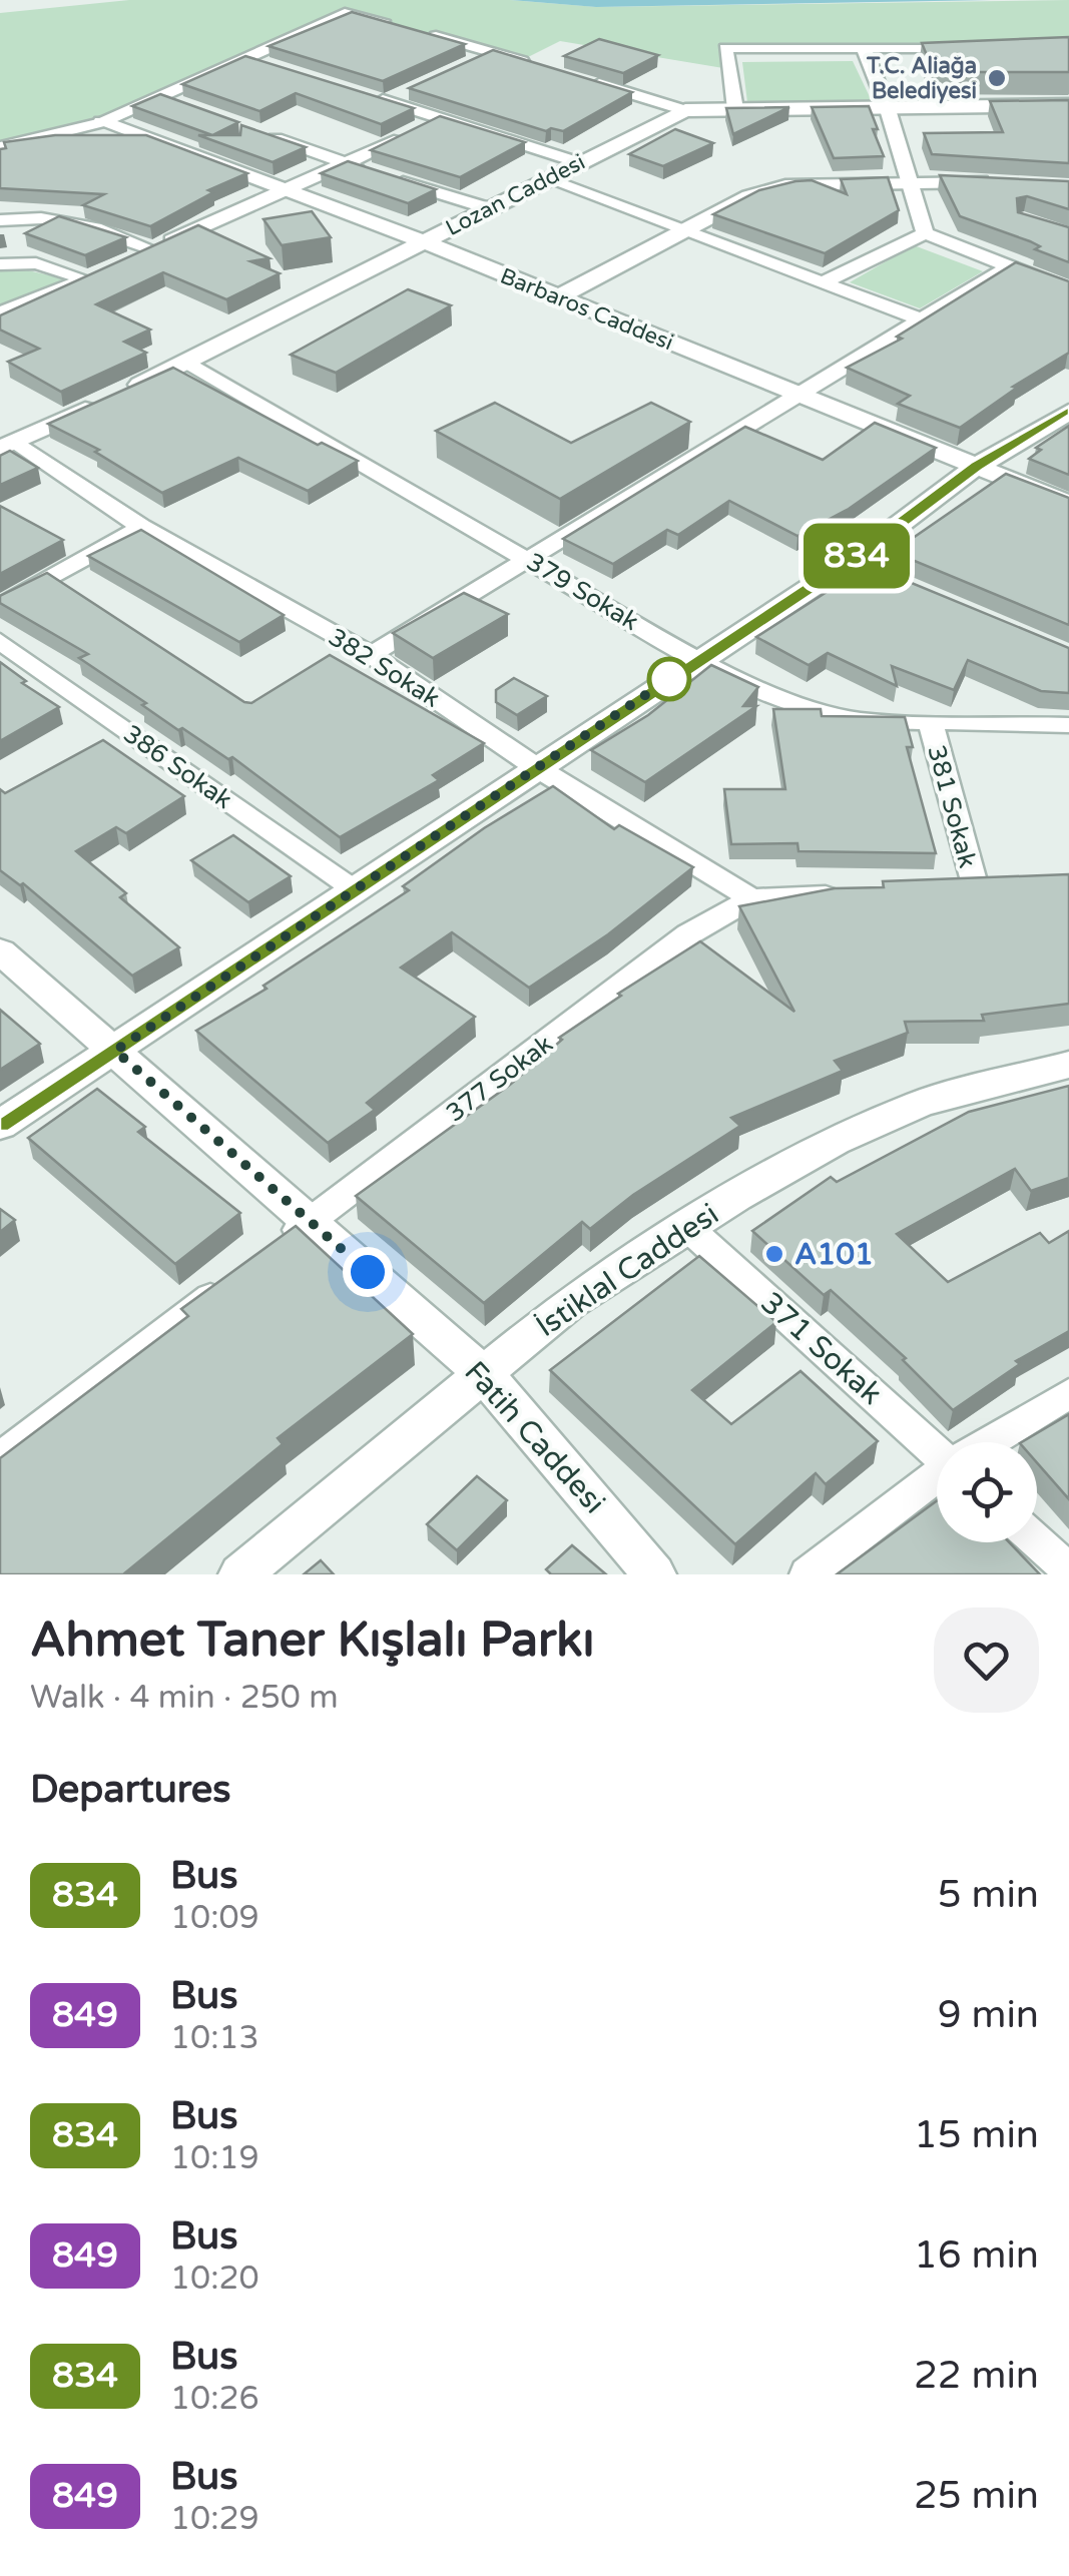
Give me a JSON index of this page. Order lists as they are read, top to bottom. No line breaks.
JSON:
{"streets":{"street":["Lozan Caddesi","Barbaros Caddesi","379 Sokak","382 Sokak","386 Sokak","381 Sokak","377 Sokak","İstiklal Caddesi","371 Sokak","Fatih Caddesi"]},"crossings":[["Lozan Caddesi","Barbaros Caddesi"],["Lozan Caddesi","379 Sokak"],["Lozan Caddesi","382 Sokak"],["379 Sokak","381 Sokak"],["382 Sokak","377 Sokak"],["377 Sokak","Fatih Caddesi"],["İstiklal Caddesi","371 Sokak"],["İstiklal Caddesi","Fatih Caddesi"]],"places":["T.C. Aliağa Belediyesi","A101"],"lines":["bus line 834"],"page":{"on_map":"834","heading":[["Ahmet Taner Kışlalı Parkı","Walk · 4 min · 250 m"],"Departures"],"list":[{"mark":"834","name":"Bus","note":"10:09","value":"5 min"},{"mark":"849","name":"Bus","note":"10:13","value":"9 min"},{"mark":"834","name":"Bus","note":"10:19","value":"15 min"},{"mark":"849","name":"Bus","note":"10:20","value":"16 min"},{"mark":"834","name":"Bus","note":"10:26","value":"22 min"},{"mark":"849","name":"Bus","note":"10:29","value":"25 min"}]}}
